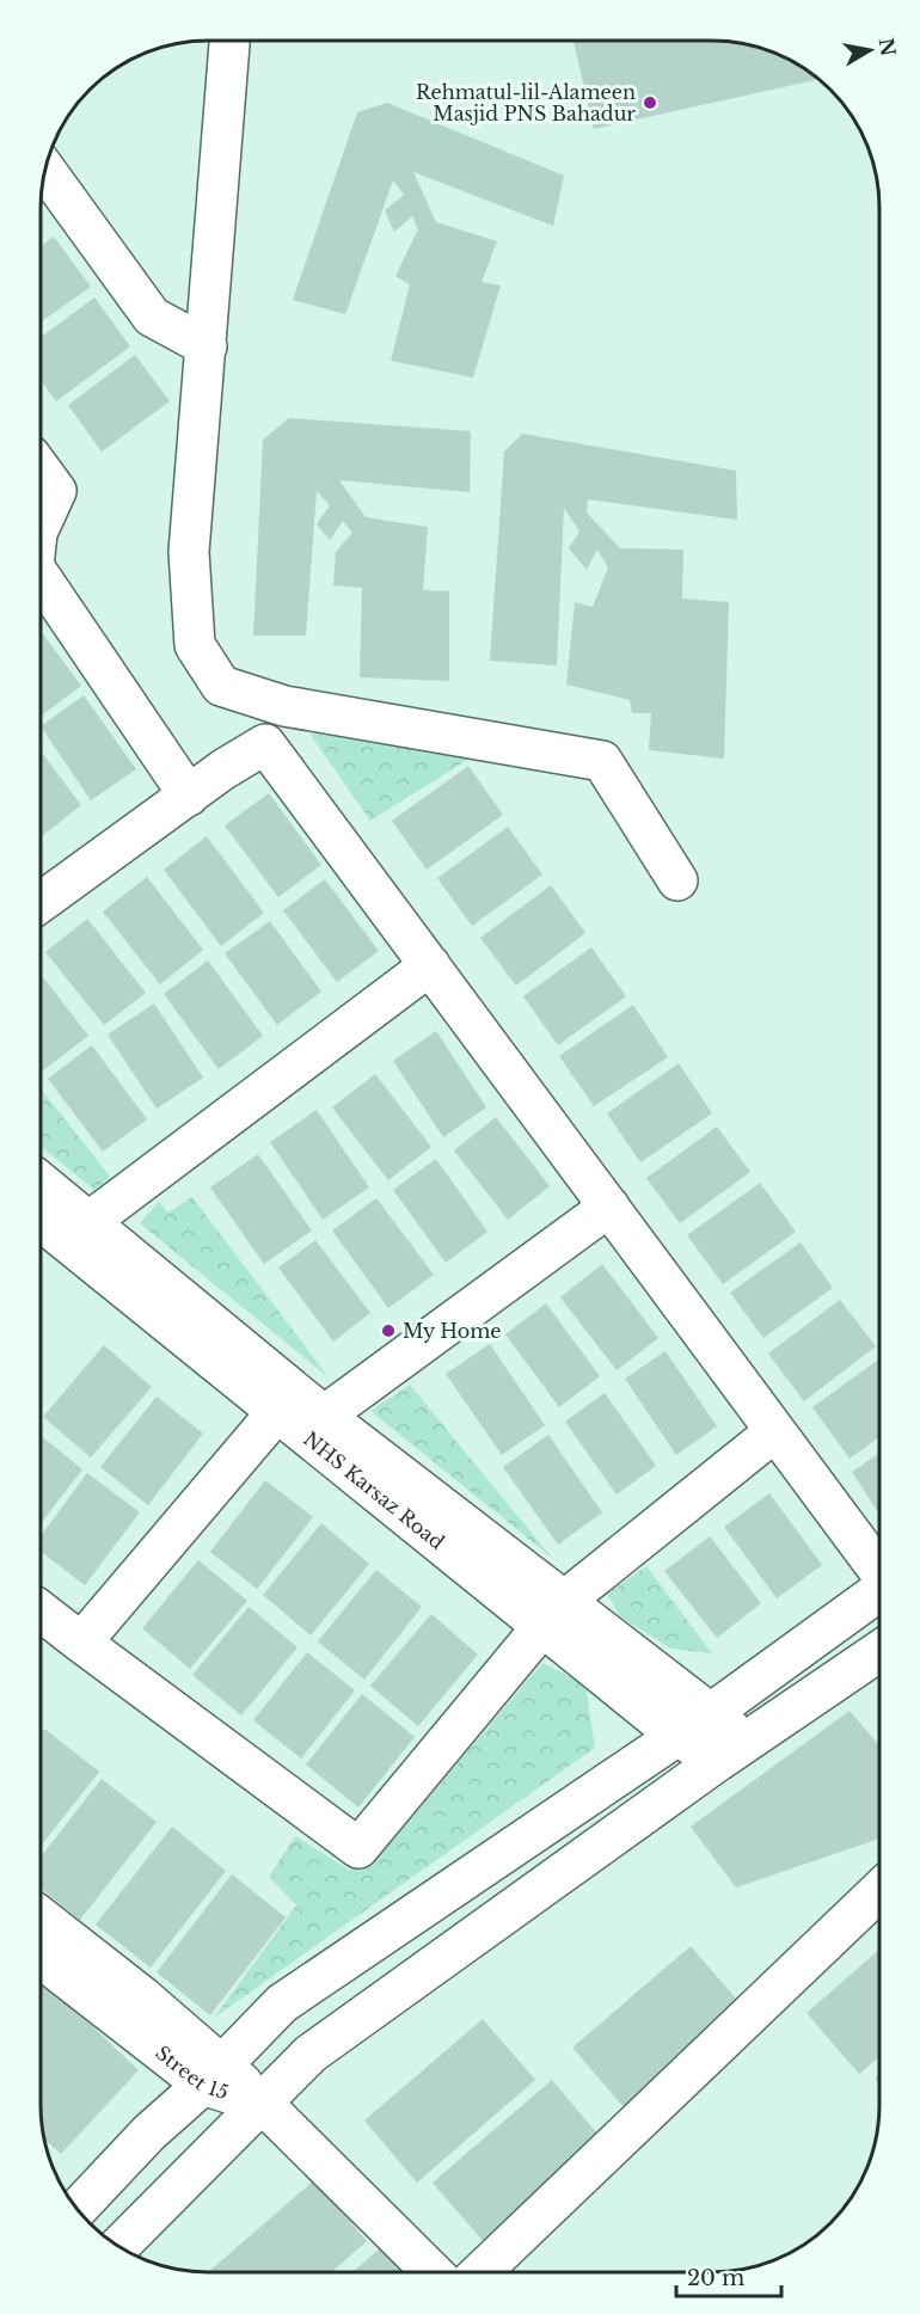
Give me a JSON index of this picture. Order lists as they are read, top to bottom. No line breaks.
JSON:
{"streets":{"street":["NHS Karsaz Road","Street 15"]},"places":["Rehmatul-lil-Alameen Masjid PNS Bahadur","My Home"],"scale_bar":"20 m","north":"right"}
